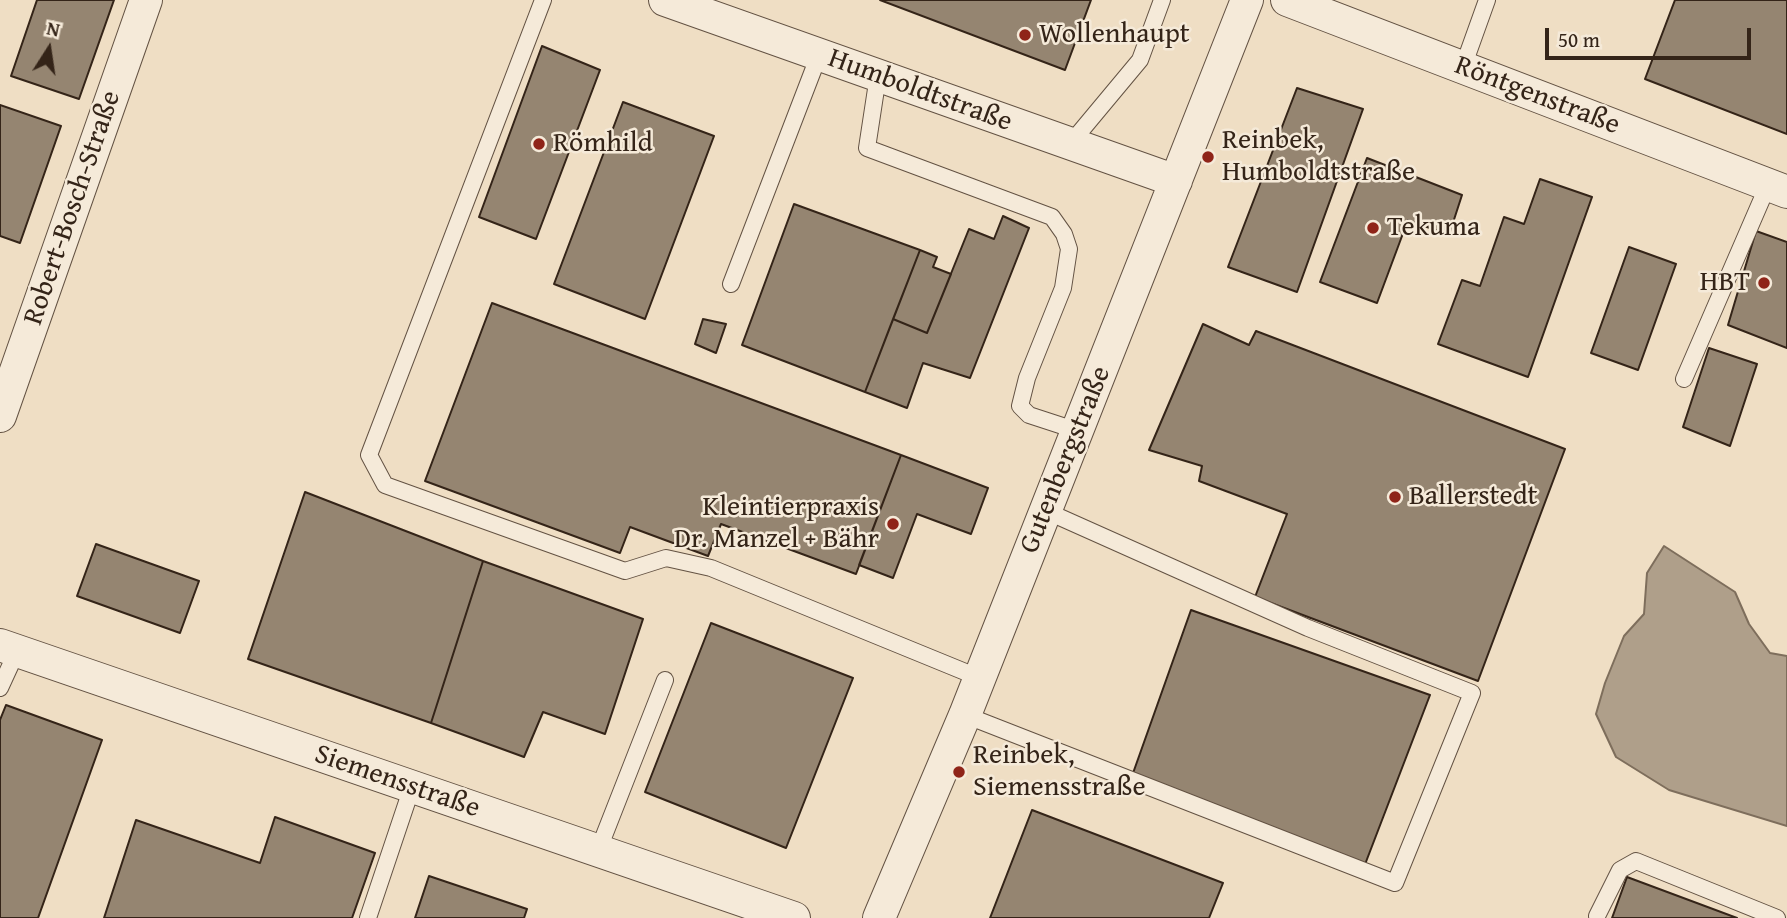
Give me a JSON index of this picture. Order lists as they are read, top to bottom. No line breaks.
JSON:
{"streets":{"street":["Humboldtstraße","Röntgenstraße","Robert-Bosch-Straße","Gutenbergstraße","Siemensstraße"]},"crossings":[["Humboldtstraße","Gutenbergstraße"]],"places":["Wollenhaupt","Römhild","Reinbek, Humboldtstraße","Tekuma","HBT","Ballerstedt","Kleintierpraxis Dr. Manzel + Bähr","Reinbek, Siemensstraße"],"scale_bar":"50 m","north":"top"}
